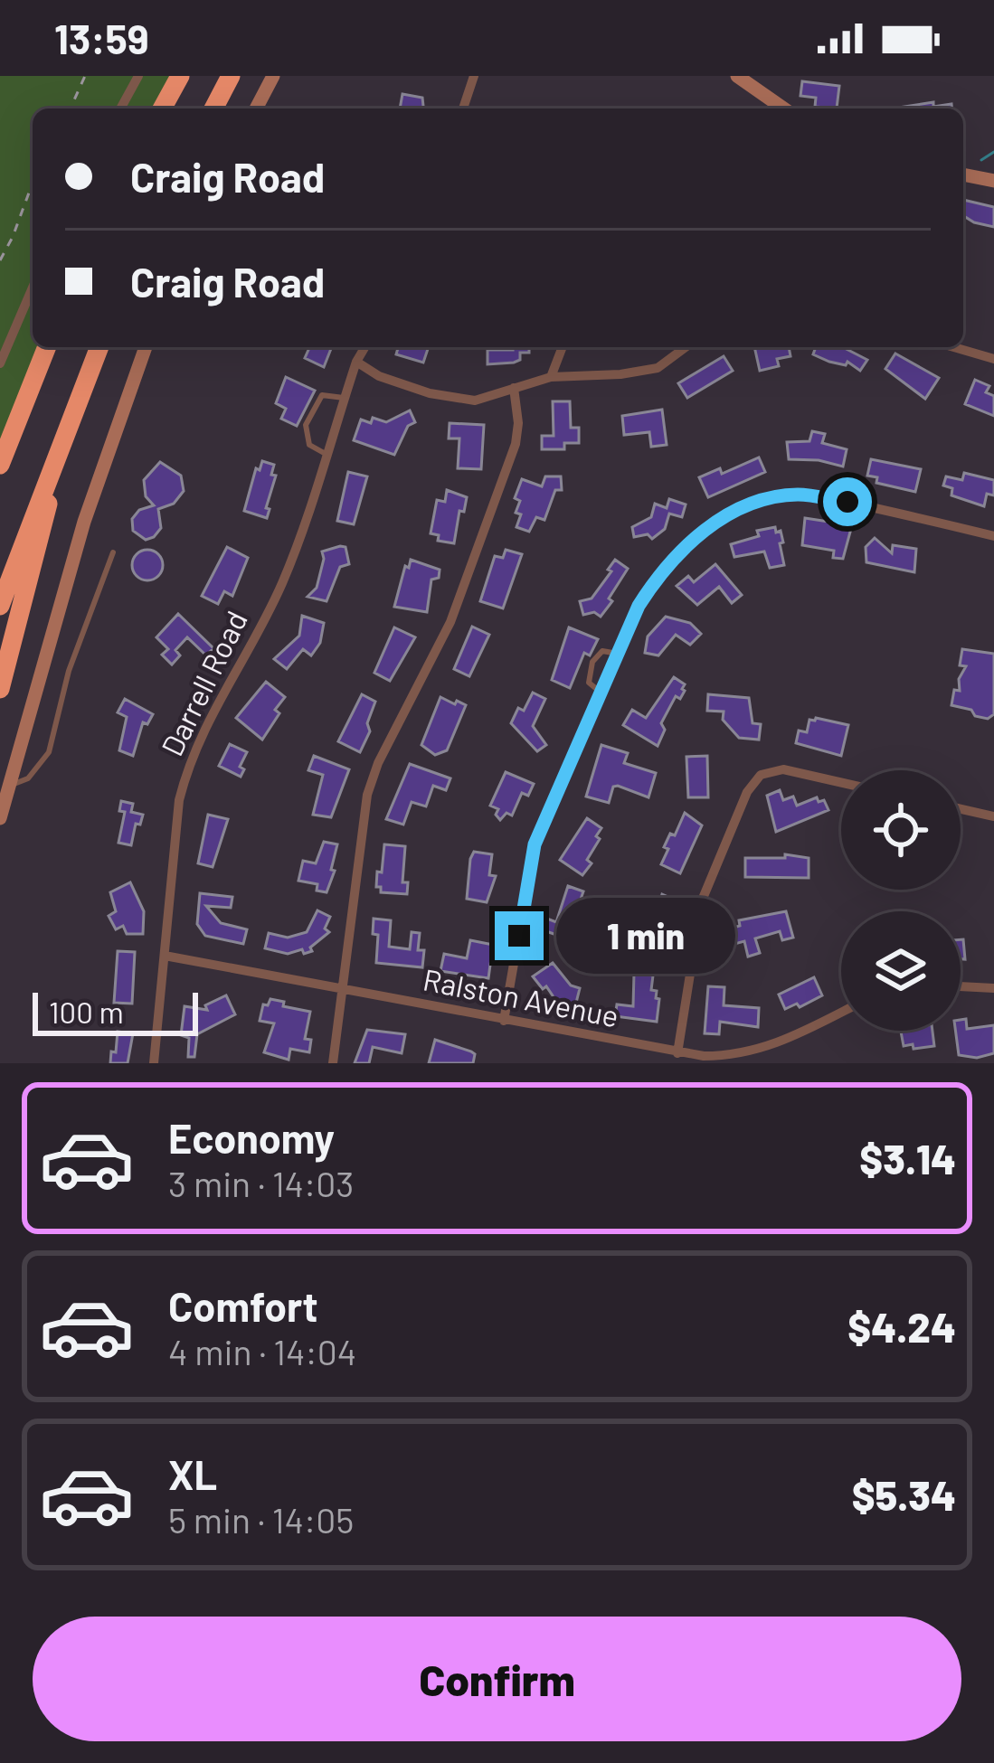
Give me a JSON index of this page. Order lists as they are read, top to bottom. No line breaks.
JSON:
{"streets":{"street":["Darrell Road","Ralston Avenue"]},"crossings":[["Darrell Road","Ralston Avenue"]],"scale_bar":"100 m","page":{"status":"13:59","banner":["Craig Road","Craig Road"],"bubble":"1 min","scale":"100 m","list":[{"name":"Economy","note":"3 min · 14:03","value":"$3.14"},{"name":"Comfort","note":"4 min · 14:04","value":"$4.24"},{"name":"XL","note":"5 min · 14:05","value":"$5.34"}],"buttons":"Confirm"}}
